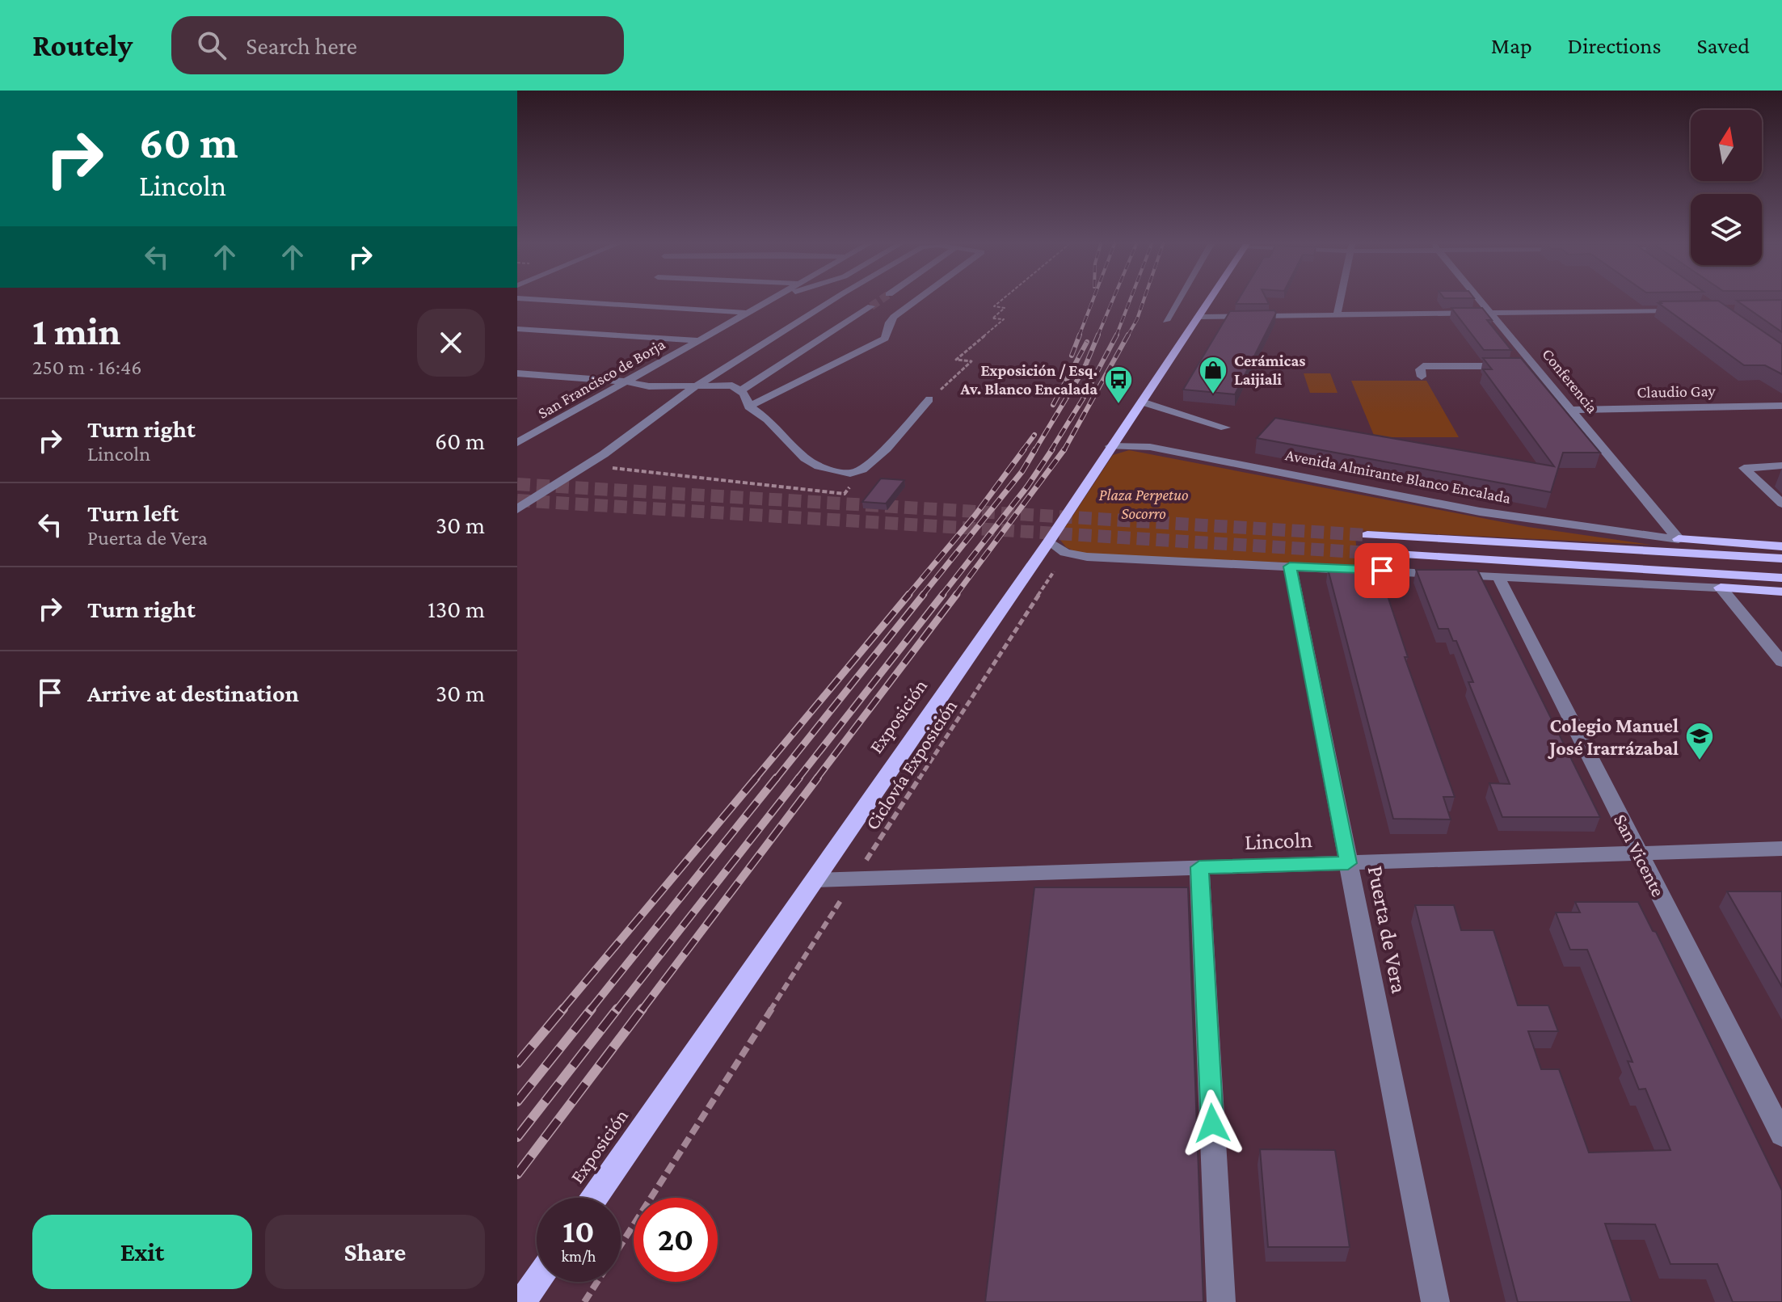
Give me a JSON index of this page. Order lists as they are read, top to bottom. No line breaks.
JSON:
{"streets":{"main road":["Exposición"],"street":["San Francisco de Borja","Conferencia","Claudio Gay","Avenida Almirante Blanco Encalada","Lincoln","San Vicente","Puerta de Vera"],"path":["Ciclovía Exposición"]},"crossings":[["Conferencia","Claudio Gay"],["Conferencia","Avenida Almirante Blanco Encalada"],["Avenida Almirante Blanco Encalada","Exposición"],["Exposición","Ciclovía Exposición"],["Exposición","Lincoln"],["Ciclovía Exposición","Lincoln"],["Lincoln","San Vicente"],["Lincoln","Puerta de Vera"]],"parks":["Plaza Perpetuo Socorro"],"places":{"shop":["Cerámicas Laijiali"],"bus stop":["Exposición / Esq. Av. Blanco Encalada"],"school or university":["Colegio Manuel José Irarrázabal"]},"north":"top","page":{"header":"Routely","search":"Search here","nav":["Map","Directions","Saved"],"turn":["60 m","Lincoln"],"heading":["1 min","250 m · 16:46"],"list":[{"name":"Turn right","note":"Lincoln","value":"60 m"},{"name":"Turn left","note":"Puerta de Vera","value":"30 m"},{"name":"Turn right","value":"130 m"},{"name":"Arrive at destination","value":"30 m"}],"speed":"10 km/h","limit":"20","buttons":["Exit","Share"]}}
